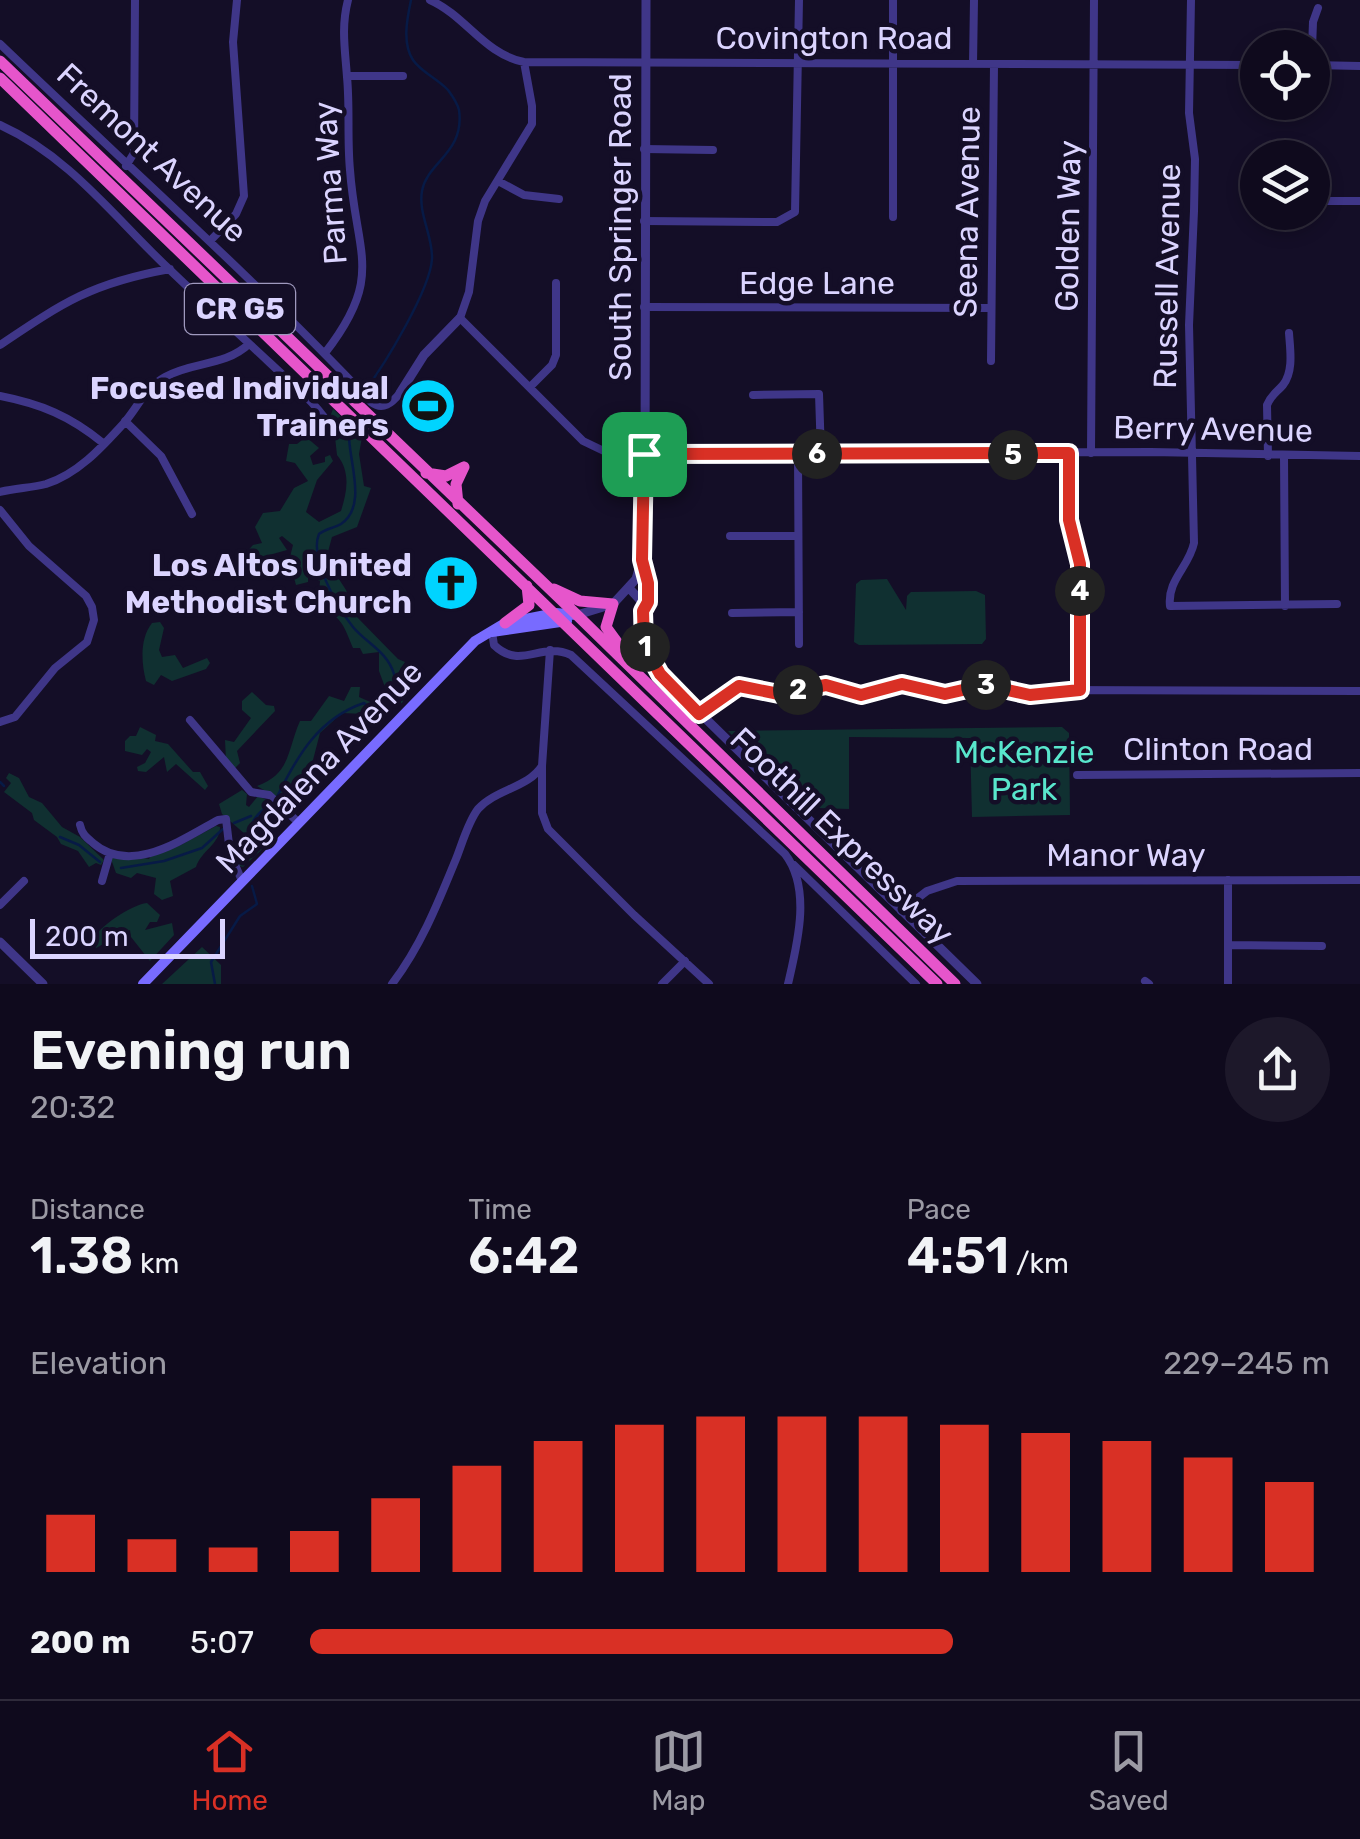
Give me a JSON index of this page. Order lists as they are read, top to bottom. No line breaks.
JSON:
{"streets":{"highway":["CR G5","Foothill Expressway"],"main road":["Magdalena Avenue"],"street":["Covington Road","Fremont Avenue","Parma Way","Seena Avenue","Golden Way","South Springer Road","Russell Avenue","Edge Lane","Berry Avenue","Clinton Road","Manor Way"]},"crossings":[["Covington Road","Seena Avenue"],["Covington Road","Golden Way"],["Covington Road","South Springer Road"],["Covington Road","Russell Avenue"],["Fremont Avenue","Parma Way"],["Seena Avenue","Edge Lane"],["Golden Way","Berry Avenue"],["South Springer Road","Edge Lane"],["South Springer Road","Berry Avenue"],["South Springer Road","Magdalena Avenue"],["South Springer Road","Foothill Expressway"],["Russell Avenue","Berry Avenue"],["Magdalena Avenue","Foothill Expressway"]],"parks":["McKenzie Park"],"places":{"sports":["Focused Individual Trainers"],"church":["Los Altos United Methodist Church"]},"scale_bar":"200 m","page":{"pins":["6","5","4","1","3","2"],"scale":"200 m","heading":["Evening run","20:32"],"stats":[["Distance","1.38 km"],["Time","6:42"],["Pace","4:51 /km"]],"chart":["Elevation","229–245 m"],"list":[{"name":"200 m","note":"5:07"}],"tabs":["Home","Map","Saved"]}}
